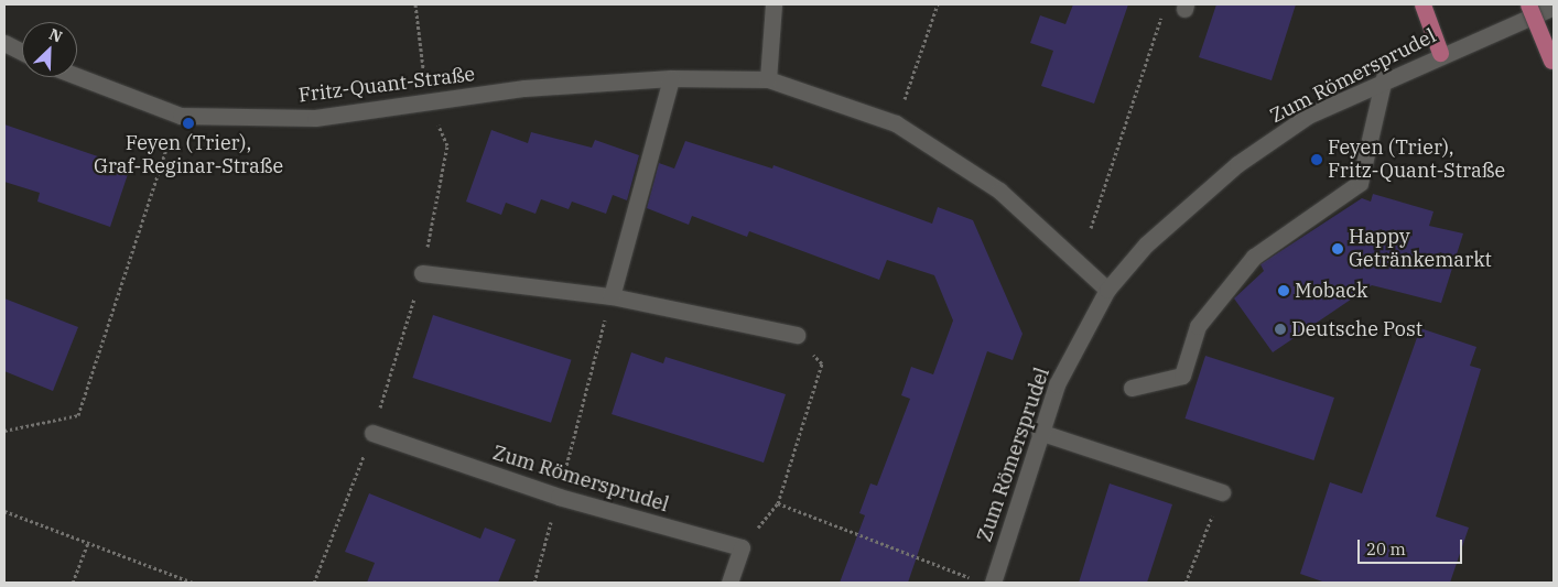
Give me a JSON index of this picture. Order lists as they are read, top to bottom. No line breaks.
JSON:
{"streets":{"street":["Zum Römersprudel","Fritz-Quant-Straße"]},"crossings":[["Zum Römersprudel","Fritz-Quant-Straße"]],"places":["Feyen (Trier), Graf-Reginar-Straße","Feyen (Trier), Fritz-Quant-Straße","Happy Getränkemarkt","Moback","Deutsche Post"],"scale_bar":"20 m","north":"top right"}
